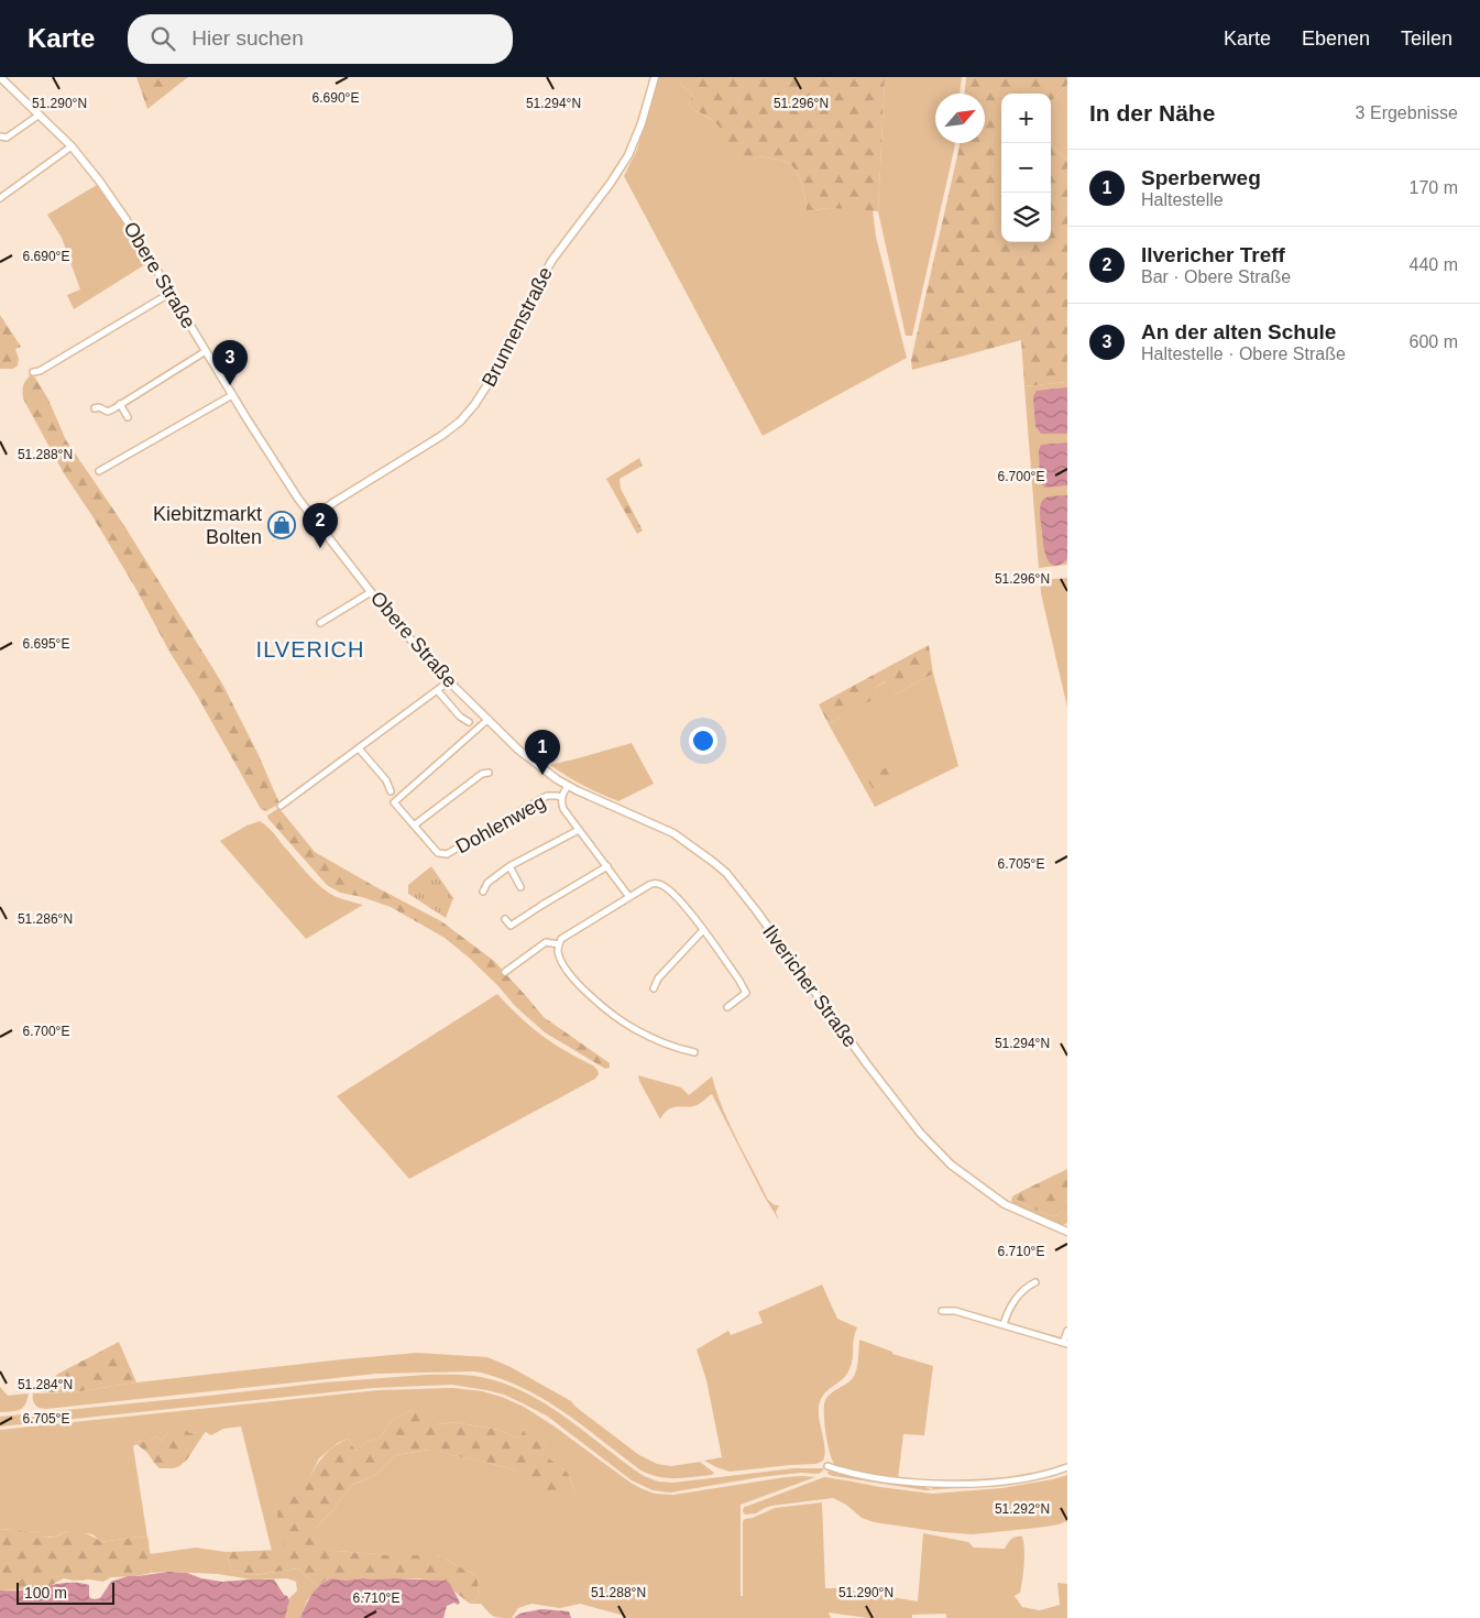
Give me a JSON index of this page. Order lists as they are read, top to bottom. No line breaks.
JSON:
{"streets":{"street":["Obere Straße","Brunnenstraße","Dohlenweg","Ilvericher Straße"]},"crossings":[["Obere Straße","Brunnenstraße"],["Obere Straße","Dohlenweg"],["Obere Straße","Ilvericher Straße"]],"districts":["ILVERICH"],"places":{"shop":["Kiebitzmarkt Bolten"]},"scale_bar":"100 m","north":"top right","page":{"header":"Karte","search":"Hier suchen","nav":["Karte","Ebenen","Teilen"],"heading":["In der Nähe","3 Ergebnisse"],"map_buttons":["+","−"],"list":[{"mark":"1","name":"Sperberweg","note":"Haltestelle","value":"170 m"},{"mark":"2","name":"Ilvericher Treff","note":"Bar · Obere Straße","value":"440 m"},{"mark":"3","name":"An der alten Schule","note":"Haltestelle · Obere Straße","value":"600 m"}],"pins":["3","2","1"],"scale":"100 m"},"coordinates":["6.690°E","51.290°N","51.294°N","51.296°N","51.288°N","6.700°E","6.695°E","6.705°E","51.286°N","6.710°E","51.284°N","51.292°N"]}
